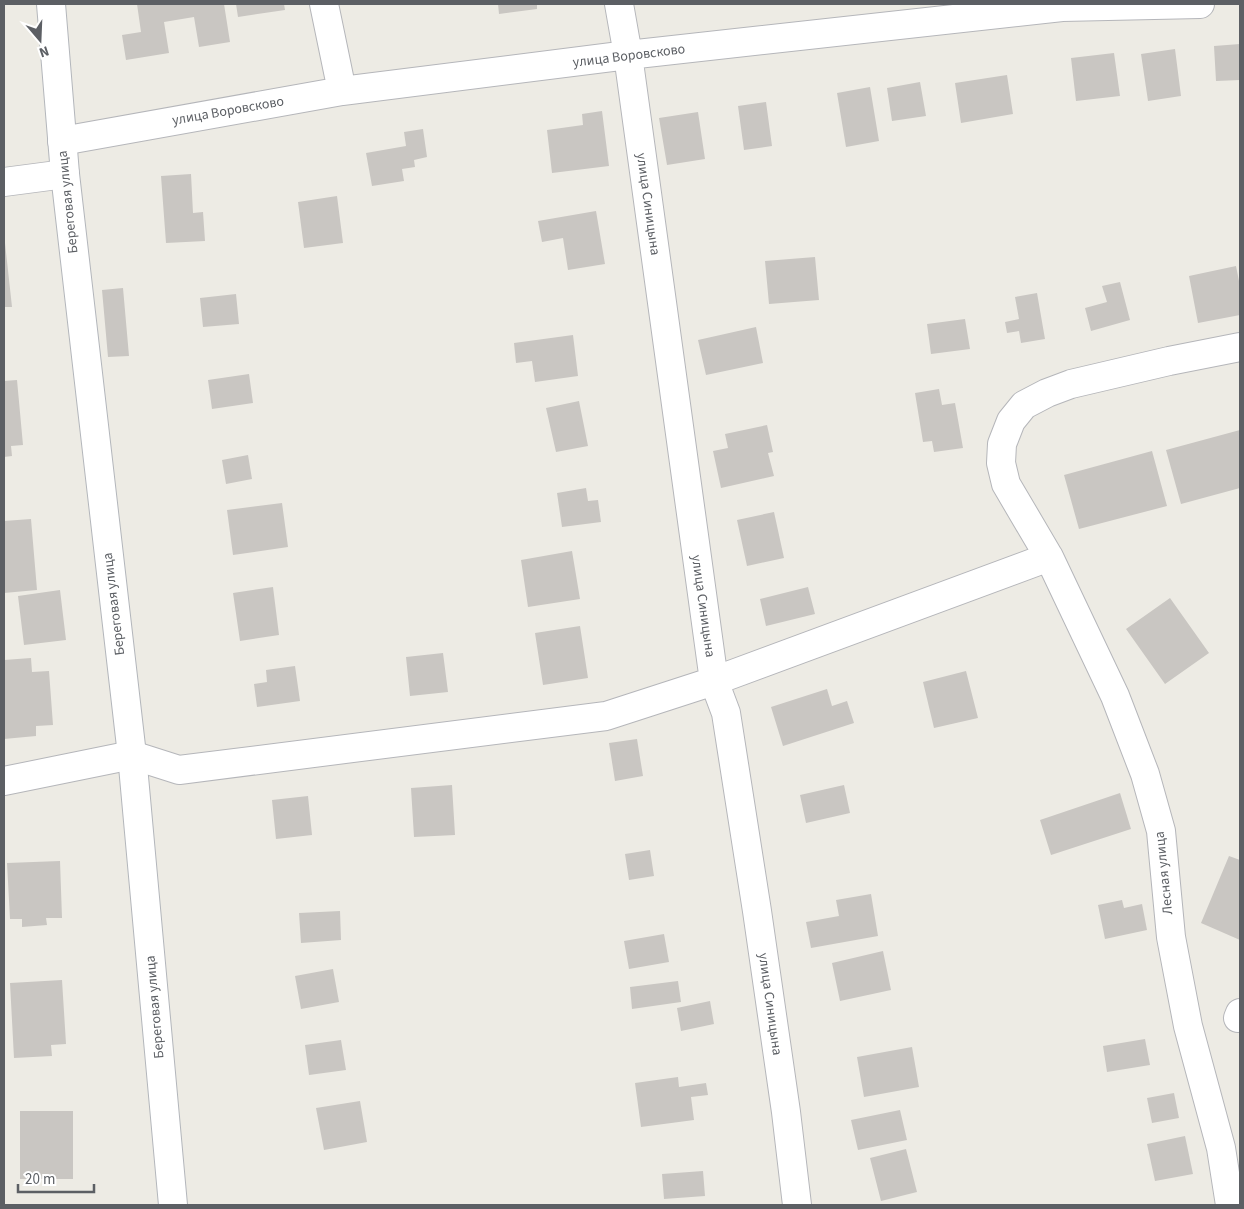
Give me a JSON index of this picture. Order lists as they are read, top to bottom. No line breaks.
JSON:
{"streets":{"street":["улица Воровсково","Береговая улица","улица Синицына","Лесная улица"]},"crossings":[["улица Воровсково","Береговая улица"],["улица Воровсково","улица Синицына"]],"scale_bar":"20 m","north":"bottom"}
